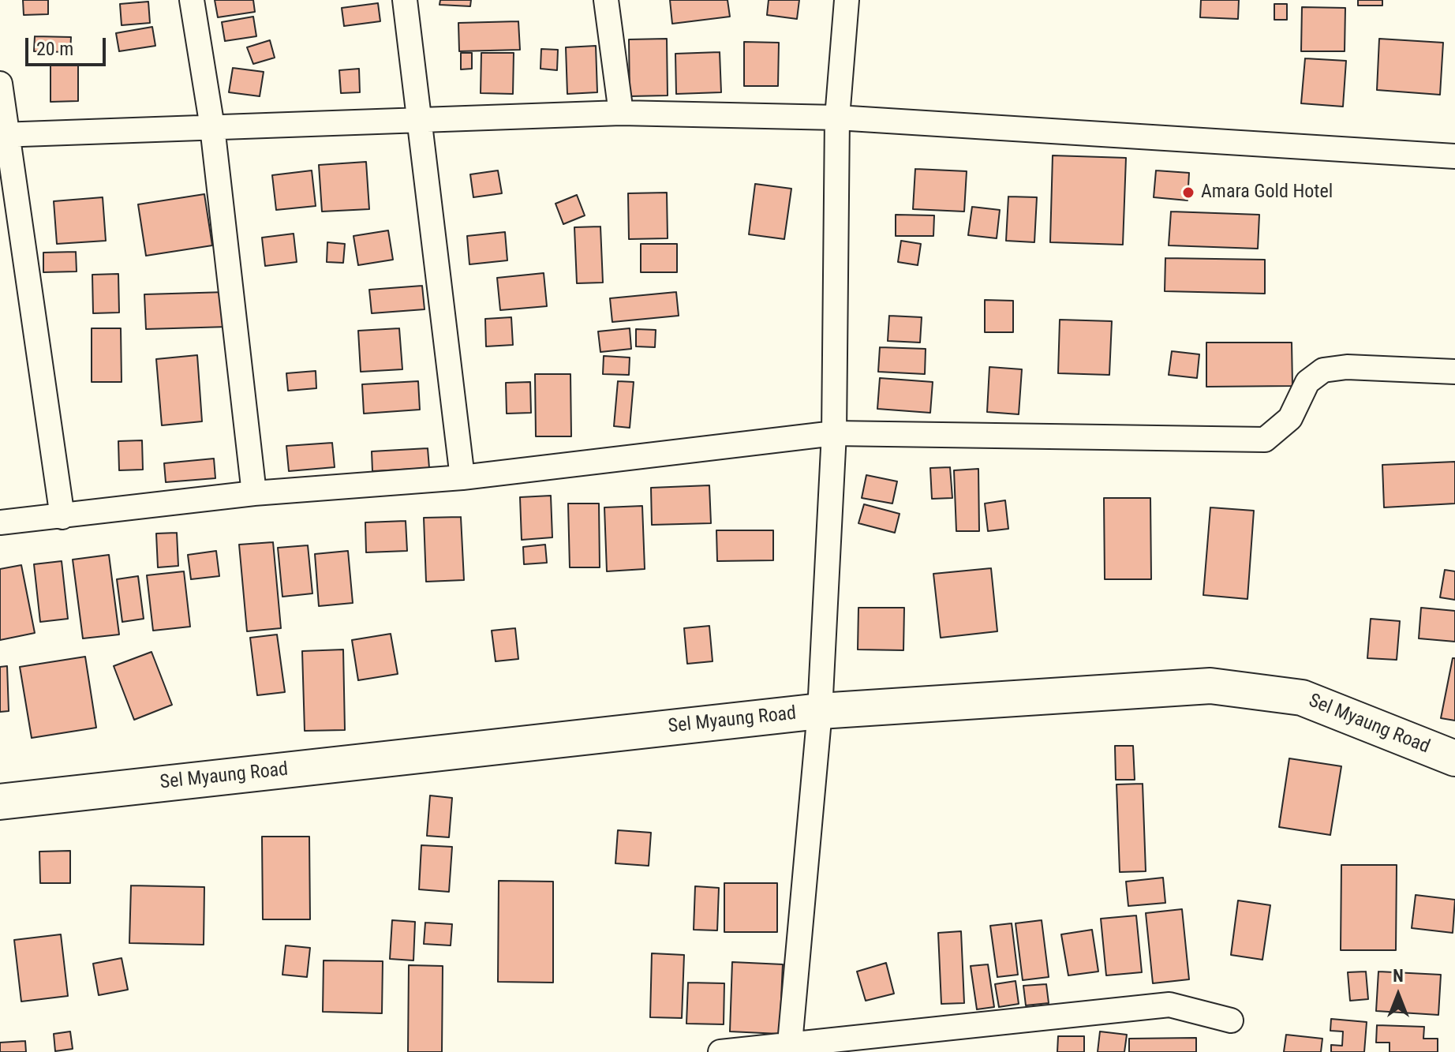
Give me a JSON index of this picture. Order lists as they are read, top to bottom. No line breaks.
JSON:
{"streets":{"main road":["Sel Myaung Road"]},"places":["Amara Gold Hotel"],"scale_bar":"20 m","north":"top"}
